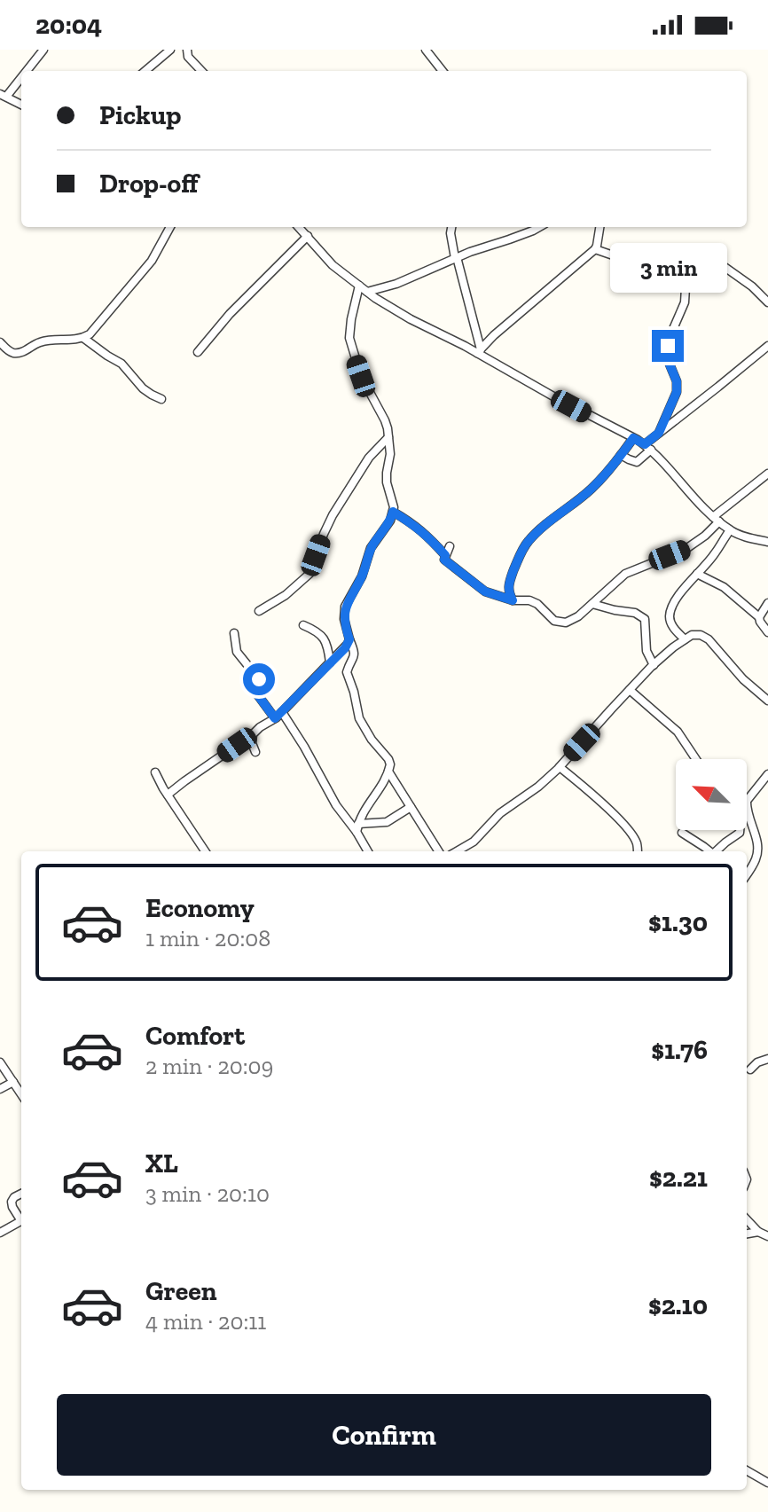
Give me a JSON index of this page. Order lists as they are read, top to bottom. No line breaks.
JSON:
{"north":"top left","page":{"status":"20:04","banner":["Pickup","Drop-off"],"bubble":"3 min","list":[{"name":"Economy","note":"1 min · 20:08","value":"$1.30"},{"name":"Comfort","note":"2 min · 20:09","value":"$1.76"},{"name":"XL","note":"3 min · 20:10","value":"$2.21"},{"name":"Green","note":"4 min · 20:11","value":"$2.10"}],"buttons":"Confirm"}}
